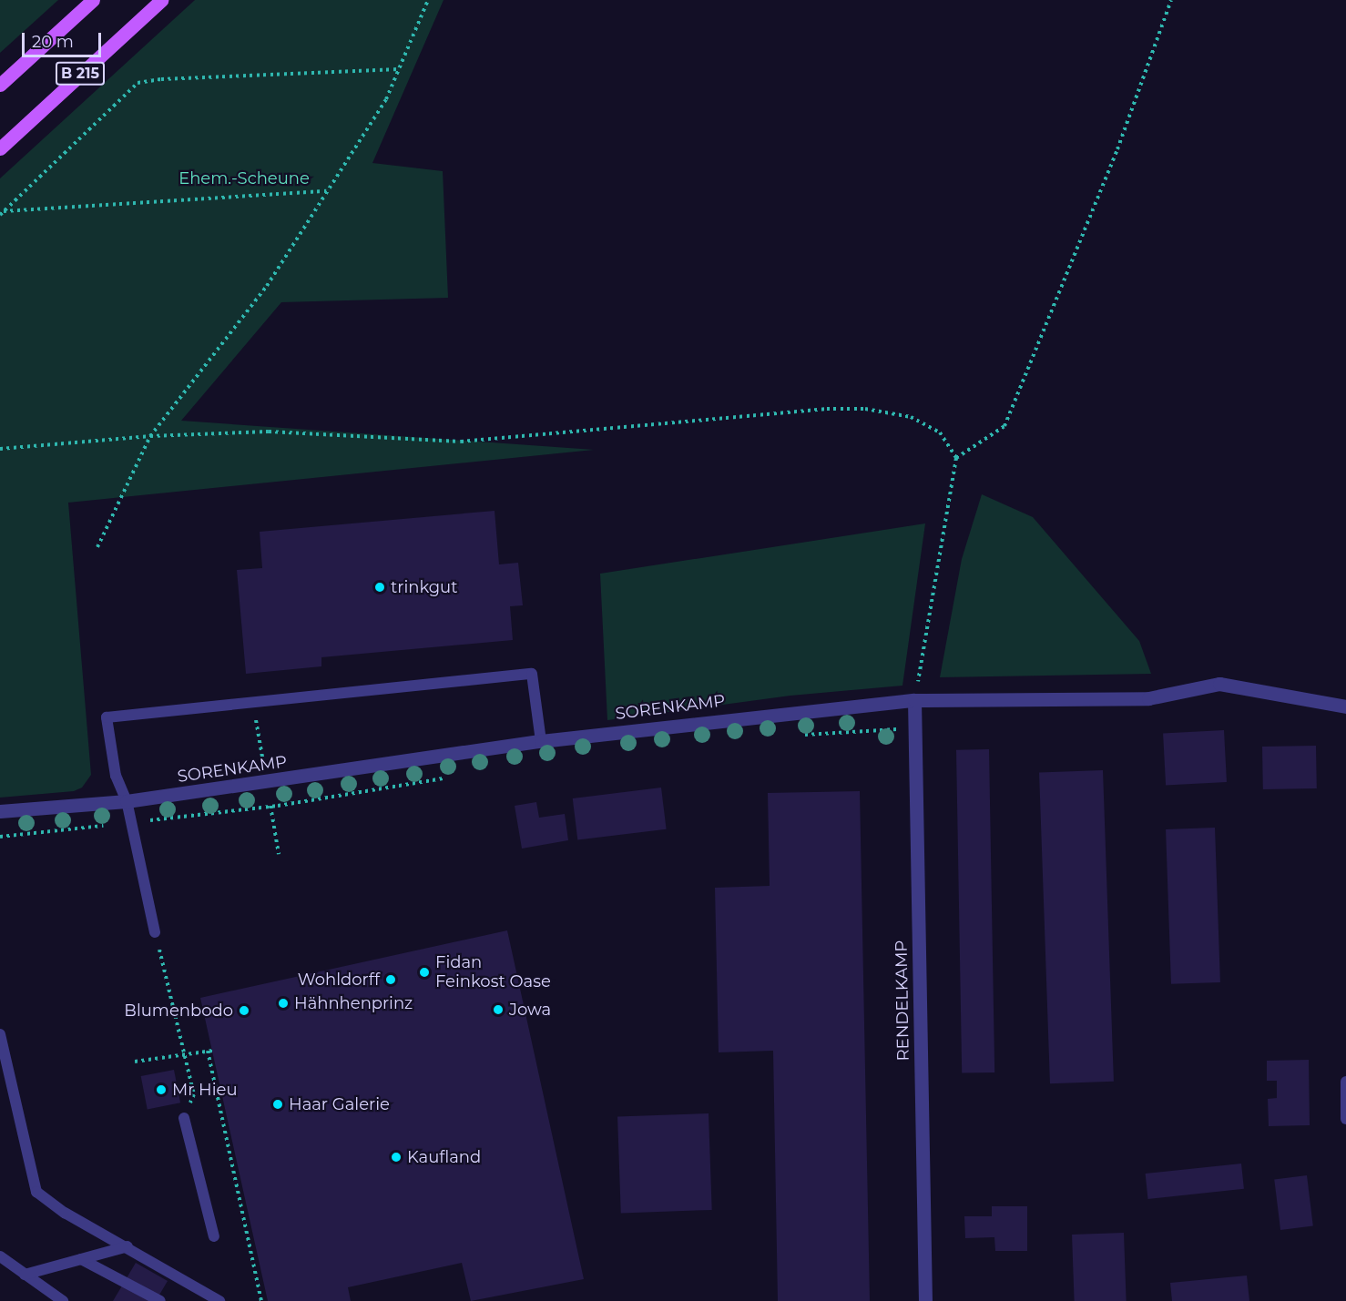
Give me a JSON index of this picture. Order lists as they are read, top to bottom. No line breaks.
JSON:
{"streets":{"main road":["B 215"],"street":["SORENKAMP","RENDELKAMP"]},"crossings":[["SORENKAMP","RENDELKAMP"]],"parks":["Ehem.-Scheune"],"places":["trinkgut","Fidan Feinkost Oase","Wohldorff","Hähnhenprinz","Jowa","Blumenbodo","Mr Hieu","Haar Galerie","Kaufland"],"scale_bar":"20 m"}
